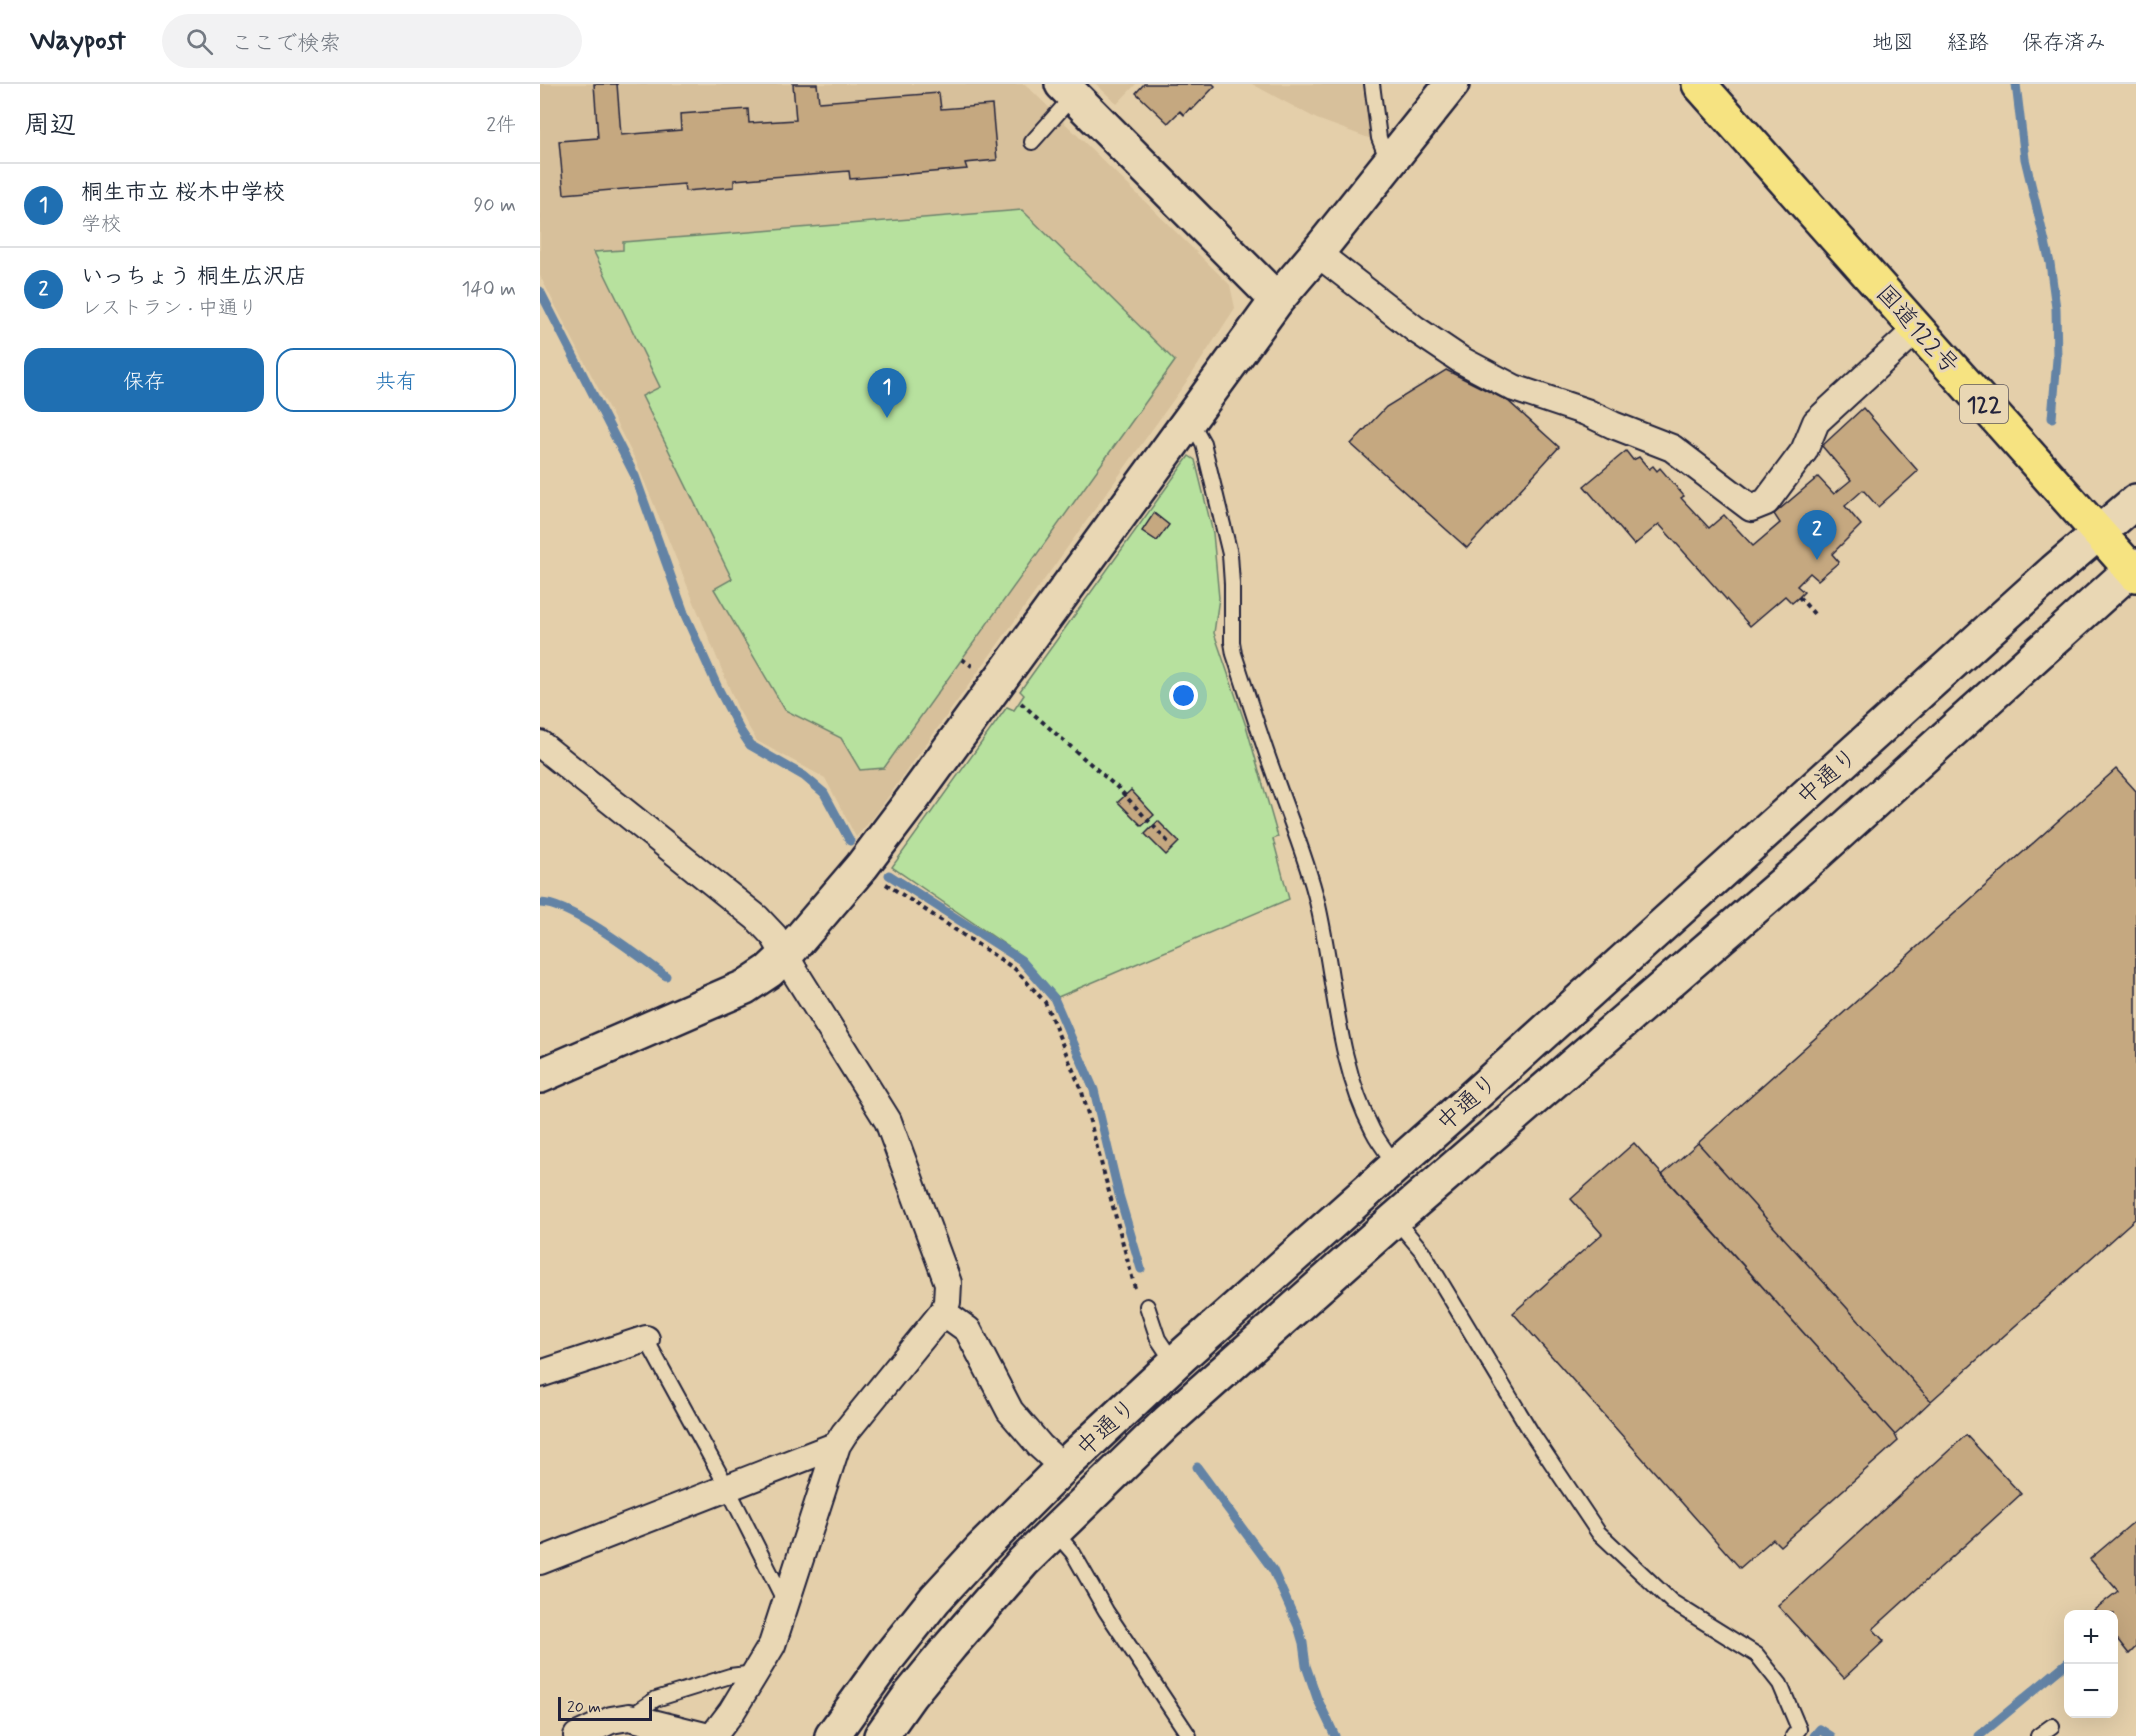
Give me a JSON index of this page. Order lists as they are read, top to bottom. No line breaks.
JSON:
{"streets":{"highway":["国道122号","122"],"street":["中通り"]},"crossings":[["国道122号","中通り"]],"scale_bar":"20 m","page":{"header":"Waypost","search":"ここで検索","nav":["地図","経路","保存済み"],"heading":["周辺","2件"],"list":[{"mark":"1","name":"桐生市立 桜木中学校","note":"学校","value":"90 m"},{"mark":"2","name":"いっちょう 桐生広沢店","note":"レストラン · 中通り","value":"140 m"}],"buttons":["保存","共有"],"pins":["1","2"],"map_buttons":["+","−"],"scale":"20 m"}}
